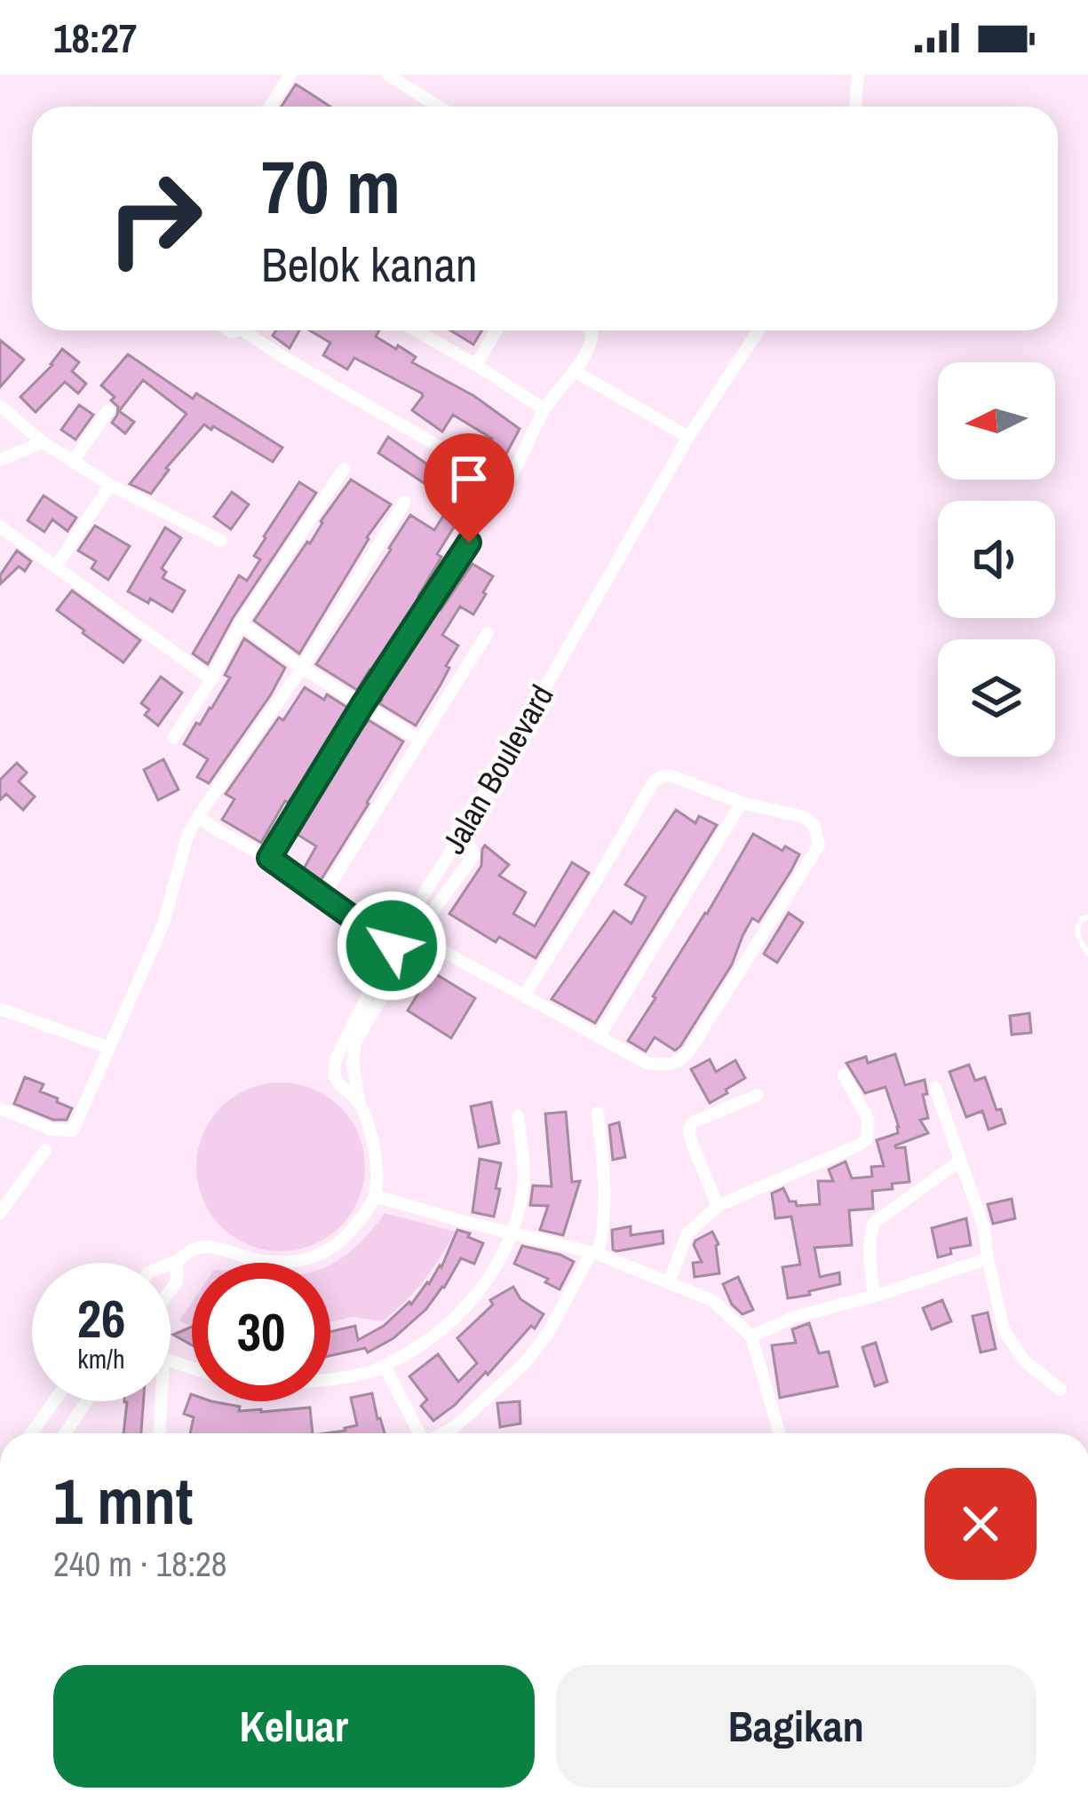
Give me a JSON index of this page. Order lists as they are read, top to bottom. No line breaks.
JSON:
{"streets":{"street":["Jalan Boulevard"]},"north":"left","page":{"status":"18:27","turn":["70 m","Belok kanan"],"speed":"26 km/h","limit":"30","heading":["1 mnt","240 m · 18:28"],"buttons":["Keluar","Bagikan"]}}
